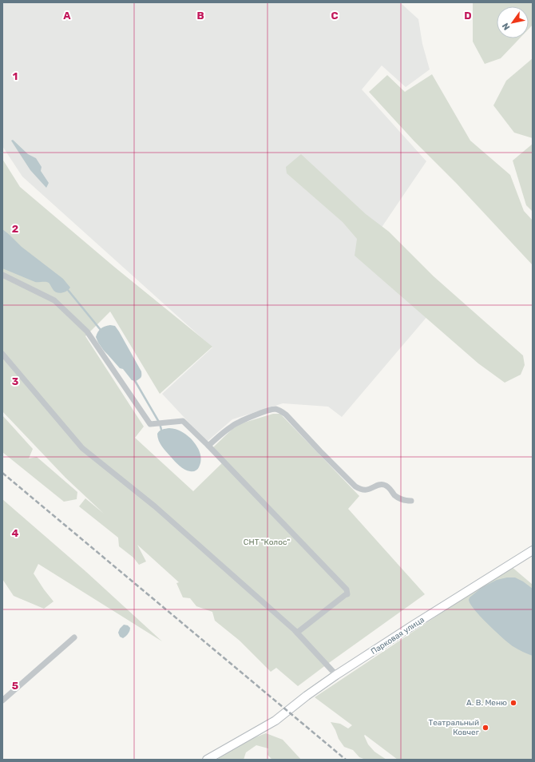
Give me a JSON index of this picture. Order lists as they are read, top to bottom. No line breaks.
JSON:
{"streets":{"street":["Парковая улица"]},"parks":["СНТ \"Колос\""],"places":["А. В. Меню","Театральный Ковчег"],"north":"bottom left","grid":{"columns":["A","B","C","D"],"rows":["1","2","3","4","5"]}}
